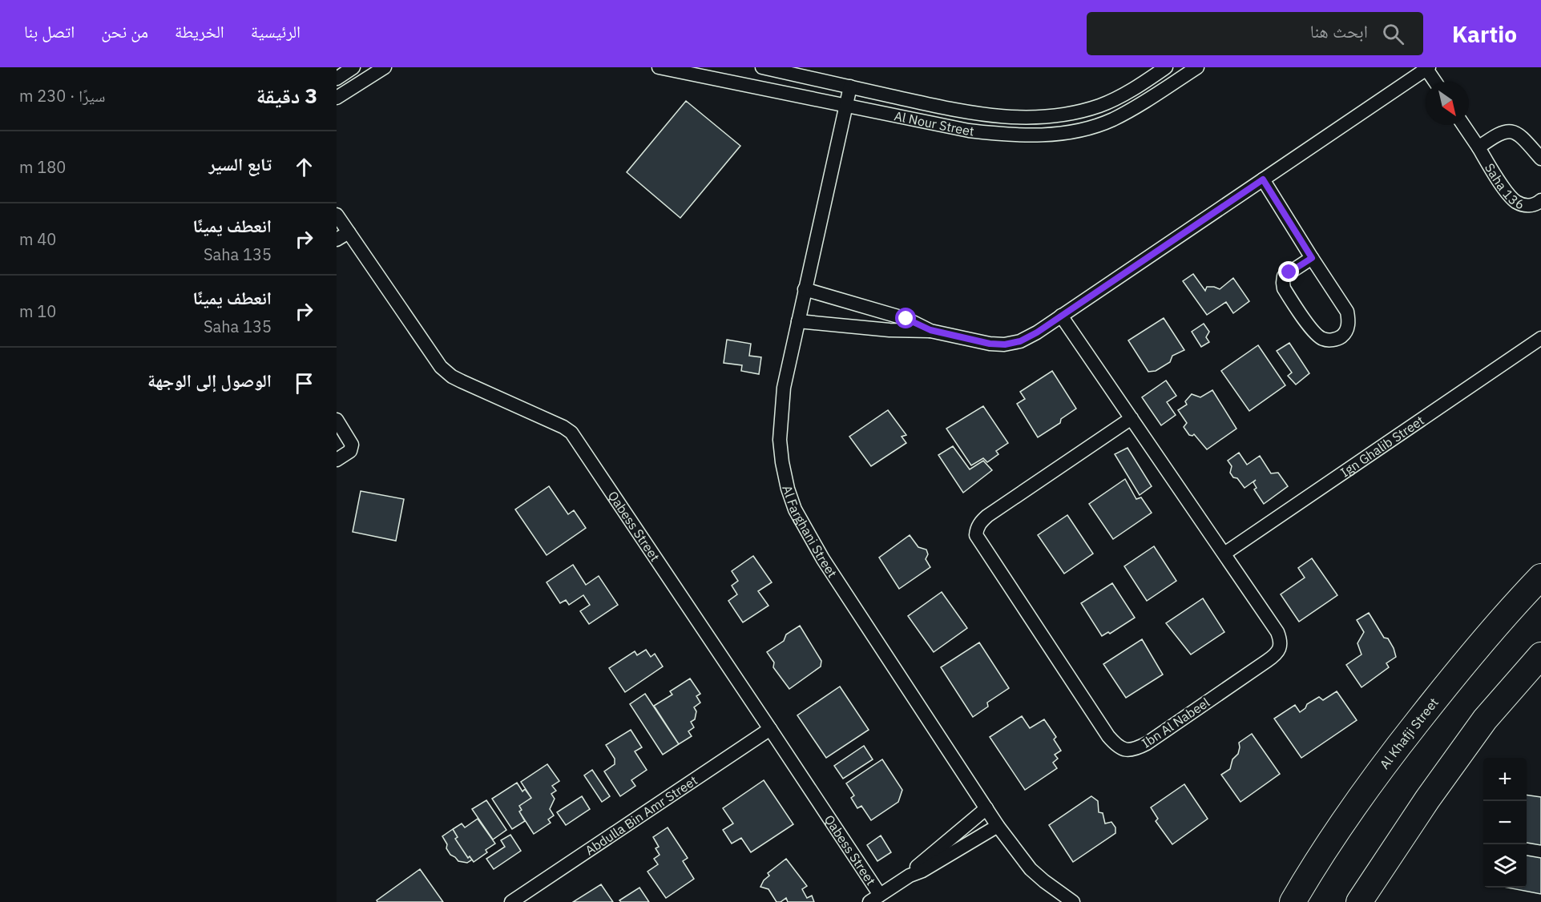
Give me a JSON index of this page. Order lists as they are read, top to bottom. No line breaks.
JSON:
{"streets":{"highway":["Al Khafji Street"],"street":["Al Nour Street","Saha 136","Ign Ghalib Street","Qabess Street","Al Farghani Street","Ibn Al Nabeel","Abdulla Bin Amr Street"]},"crossings":[["Al Nour Street","Al Farghani Street"],["Ign Ghalib Street","Ibn Al Nabeel"],["Qabess Street","Abdulla Bin Amr Street"]],"north":"bottom right","page":{"header":"Kartio","search":"ابحث هنا","nav":["الرئيسية","الخريطة","من نحن","اتصل بنا"],"heading":["3 دقيقة","سيرًا · 230 m"],"list":[["تابع السير","180 m"],["انعطف يمينًا","Saha 135","40 m"],["انعطف يمينًا","Saha 135","10 m"],"الوصول إلى الوجهة"],"map_buttons":["+","−"]}}
